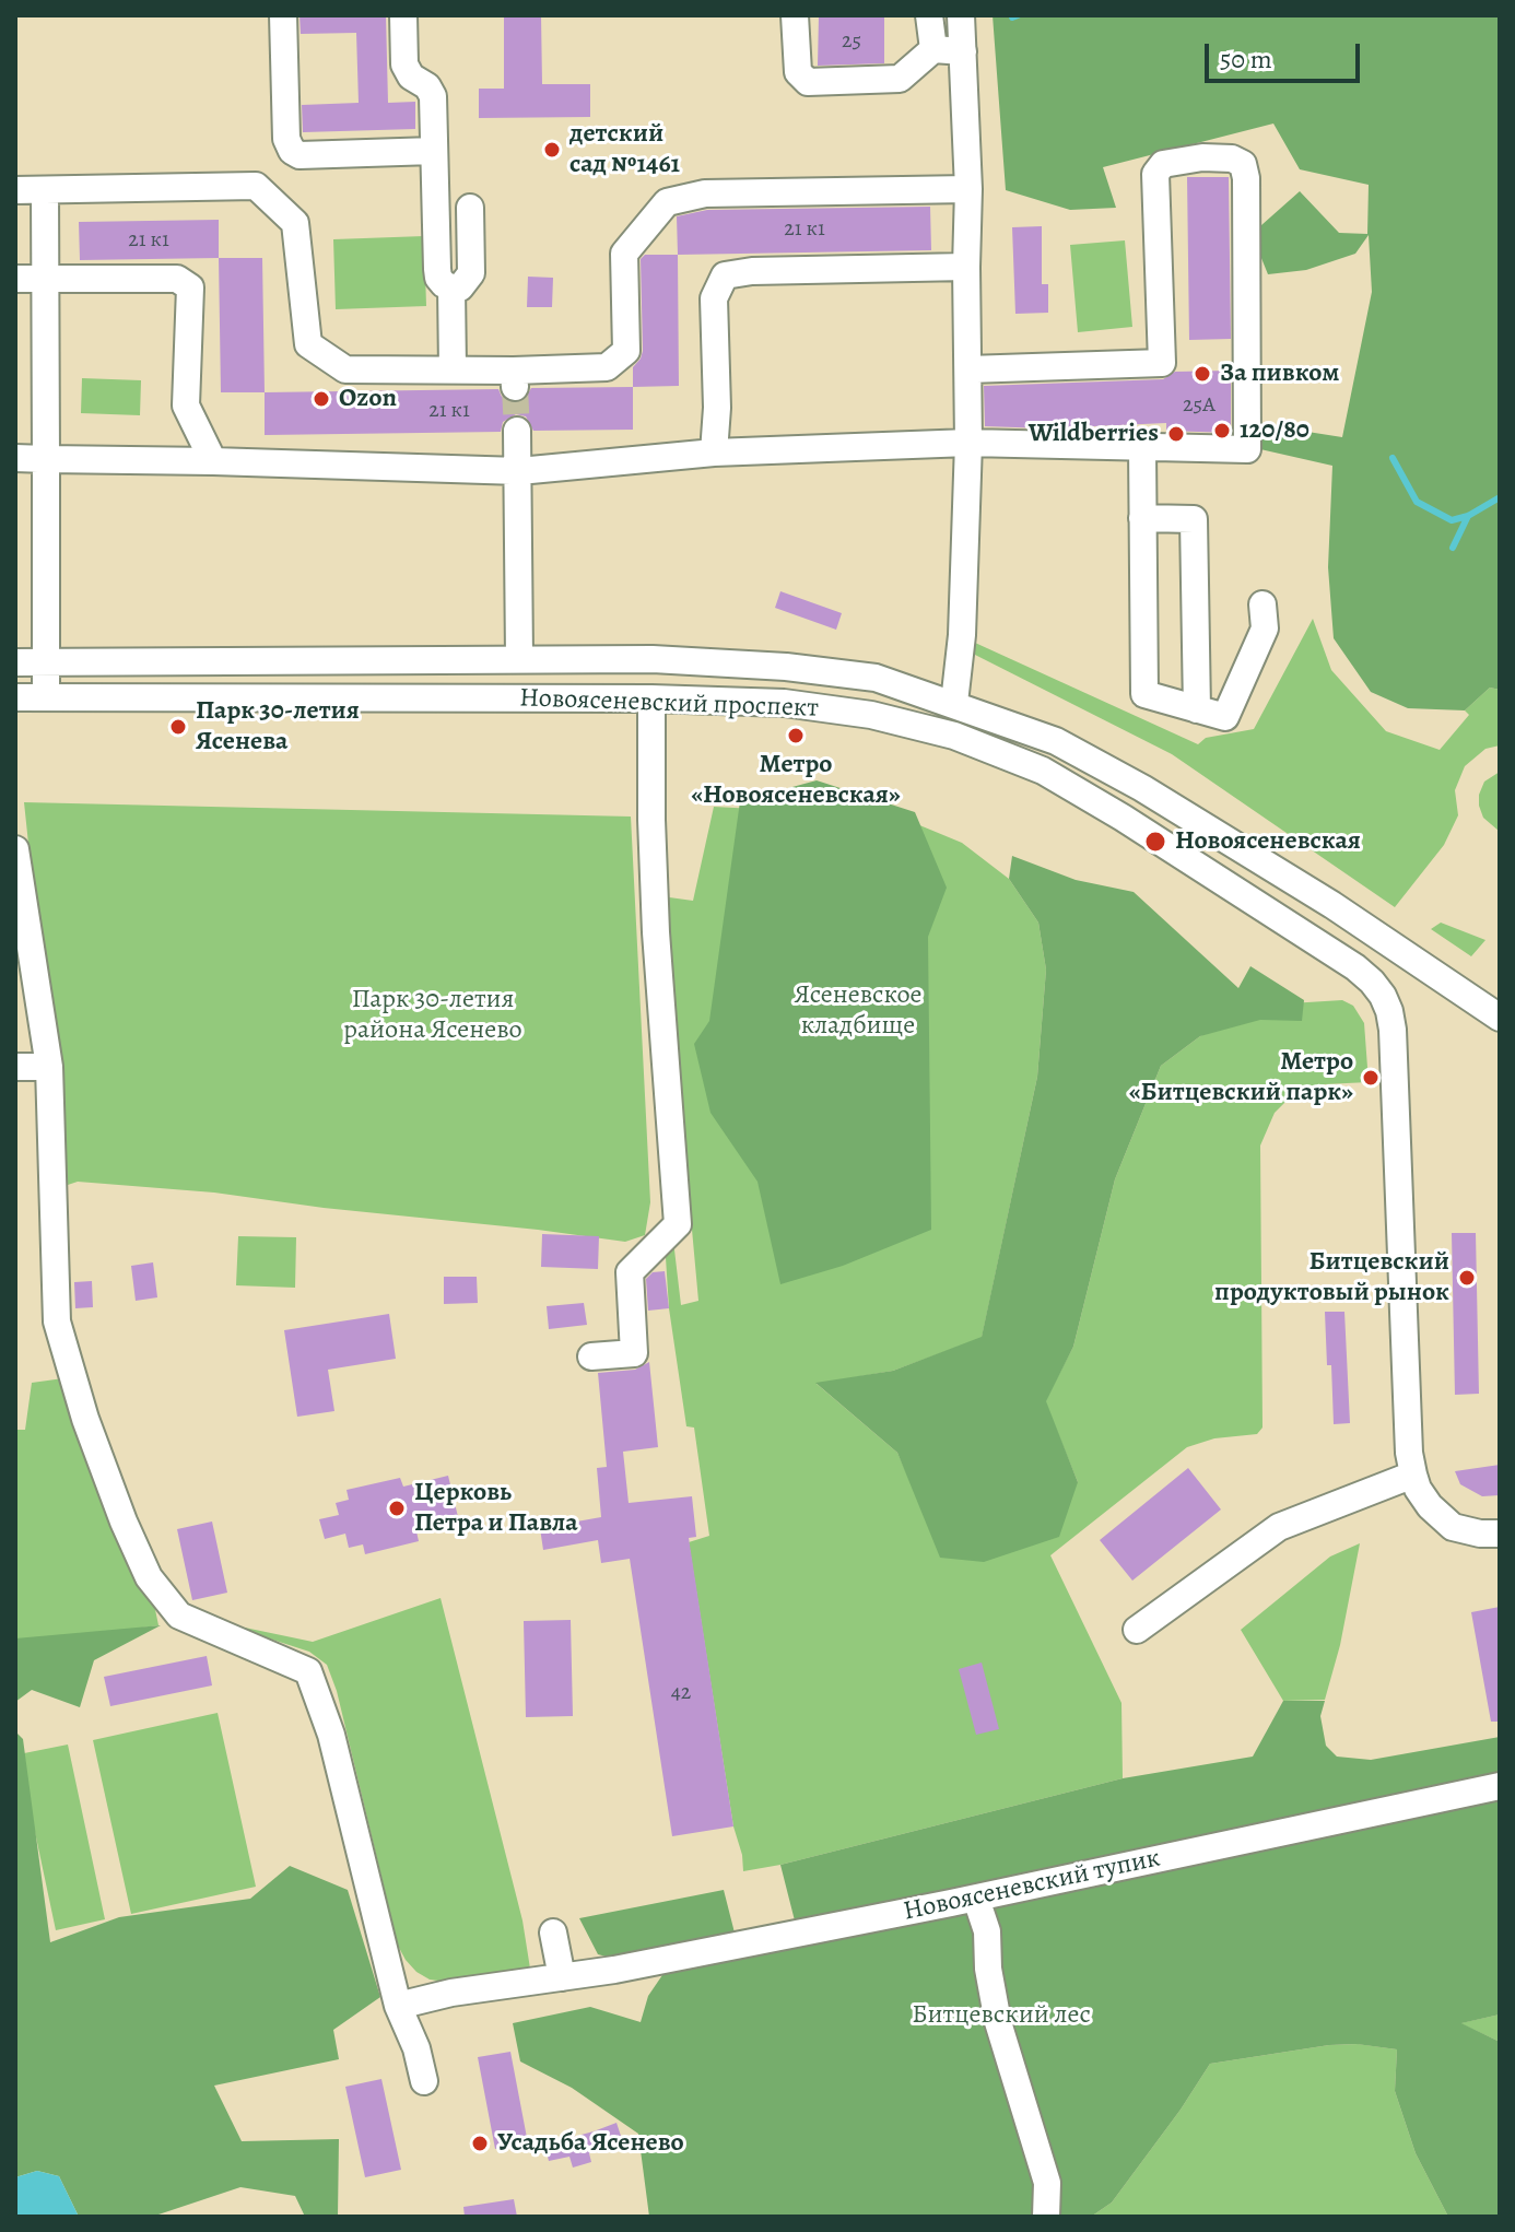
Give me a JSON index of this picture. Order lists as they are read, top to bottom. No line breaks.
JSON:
{"streets":{"street":["Новоясеневский проспект","Новоясеневский тупик"]},"parks":["Ясеневское кладбище","Парк 30-летия района Ясенево","Битцевский лес"],"places":["детский сад №1461","За пивком","Ozon","120/80","Wildberries","Парк 30-летия Ясенева","Метро «Новоясеневская»","Новоясеневская","Метро «Битцевский парк»","Битцевский продуктовый рынок","Церковь Петра и Павла","Усадьба Ясенево"],"house_numbers":["25","21 к1","21 к1","25А","21 к1","42"],"scale_bar":"50 m"}
